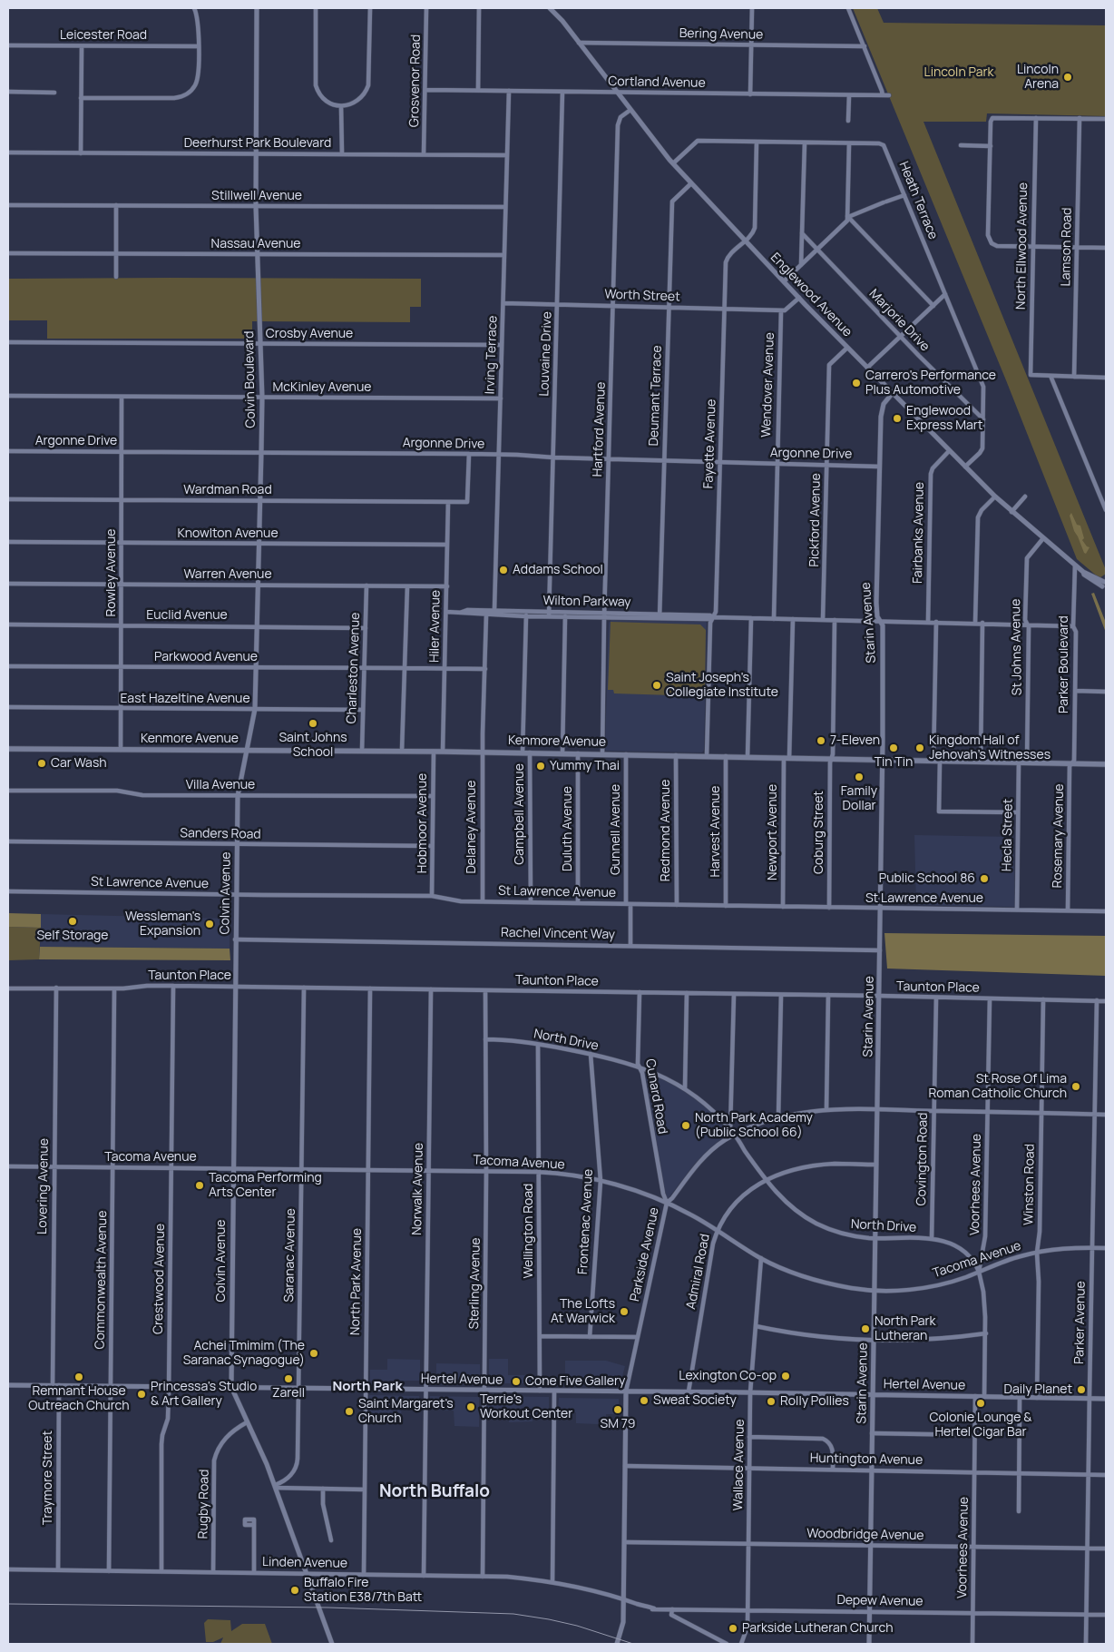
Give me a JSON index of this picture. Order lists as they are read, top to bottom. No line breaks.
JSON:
{"streets":{"main road":["Kenmore Avenue"],"street":["Bering Avenue","Leicester Road","Grosvenor Road","Cortland Avenue","Deerhurst Park Boulevard","Stillwell Avenue","Heath Terrace","Nassau Avenue","North Ellwood Avenue","Lamson Road","Englewood Avenue","Worth Street","Marjorie Drive","Crosby Avenue","Louvaine Drive","Irving Terrace","Colvin Boulevard","Wendover Avenue","McKinley Avenue","Deumant Terrace","Hartford Avenue","Argonne Drive","Fayette Avenue","Wardman Road","Pickford Avenue","Fairbanks Avenue","Knowlton Avenue","Rowley Avenue","Warren Avenue","Wilton Parkway","Euclid Avenue","Starin Avenue","Hiler Avenue","St Johns Avenue","Parkwood Avenue","Parker Boulevard","Charleston Avenue","East Hazeltine Avenue","Villa Avenue","Campbell Avenue","Hobmoor Avenue","Delaney Avenue","Duluth Avenue","Gunnell Avenue","Redmond Avenue","Harvest Avenue","Newport Avenue","Coburg Street","Sanders Road","Hecla Street","Rosemary Avenue","St Lawrence Avenue","Colvin Avenue","Rachel Vincent Way","Taunton Place","North Drive","Cunard Road","Tacoma Avenue","Covington Road","Voorhees Avenue","Winston Road","Lovering Avenue","Norwalk Avenue","Frontenac Avenue","Wellington Road","Parkside Avenue","Saranac Avenue","Admiral Road","Crestwood Avenue","Commonwealth Avenue","North Park Avenue","Sterling Avenue","Parker Avenue","Hertel Avenue","Huntington Avenue","Wallace Avenue","Traymore Street","Rugby Road","Woodbridge Avenue","Linden Avenue","Depew Avenue"]},"crossings":[["Bering Avenue","Englewood Avenue"],["Grosvenor Road","Cortland Avenue"],["Grosvenor Road","Deerhurst Park Boulevard"],["Cortland Avenue","Englewood Avenue"],["Cortland Avenue","Louvaine Drive"],["Cortland Avenue","Irving Terrace"],["Deerhurst Park Boulevard","Irving Terrace"],["Deerhurst Park Boulevard","Colvin Boulevard"],["Stillwell Avenue","Irving Terrace"],["Stillwell Avenue","Colvin Boulevard"],["Heath Terrace","Englewood Avenue"],["Heath Terrace","Marjorie Drive"],["Heath Terrace","Fayette Avenue"],["Nassau Avenue","Irving Terrace"],["Nassau Avenue","Colvin Boulevard"],["Englewood Avenue","Deumant Terrace"],["Englewood Avenue","Hartford Avenue"],["Englewood Avenue","Fayette Avenue"],["Englewood Avenue","Pickford Avenue"],["Englewood Avenue","Fairbanks Avenue"],["Englewood Avenue","Starin Avenue"],["Englewood Avenue","St Johns Avenue"],["Englewood Avenue","Parker Boulevard"],["Worth Street","Louvaine Drive"],["Worth Street","Irving Terrace"],["Worth Street","Wendover Avenue"],["Worth Street","Deumant Terrace"],["Worth Street","Hartford Avenue"],["Worth Street","Fayette Avenue"],["Crosby Avenue","Irving Terrace"],["Crosby Avenue","Colvin Boulevard"],["Louvaine Drive","Argonne Drive"],["Louvaine Drive","Wilton Parkway"],["Irving Terrace","McKinley Avenue"],["Irving Terrace","Argonne Drive"],["Irving Terrace","Wilton Parkway"],["Colvin Boulevard","McKinley Avenue"],["Colvin Boulevard","Argonne Drive"],["Colvin Boulevard","Wardman Road"],["Colvin Boulevard","Knowlton Avenue"],["Colvin Boulevard","Warren Avenue"],["Colvin Boulevard","Euclid Avenue"],["Colvin Boulevard","Parkwood Avenue"],["Colvin Boulevard","East Hazeltine Avenue"],["Colvin Boulevard","Kenmore Avenue"],["Colvin Boulevard","Colvin Avenue"],["Wendover Avenue","Argonne Drive"],["Wendover Avenue","Wilton Parkway"],["McKinley Avenue","Rowley Avenue"],["Deumant Terrace","Argonne Drive"],["Deumant Terrace","Wilton Parkway"],["Hartford Avenue","Argonne Drive"],["Hartford Avenue","Wilton Parkway"],["Hartford Avenue","Kenmore Avenue"],["Argonne Drive","Fayette Avenue"],["Argonne Drive","Wardman Road"],["Argonne Drive","Pickford Avenue"],["Argonne Drive","Rowley Avenue"],["Argonne Drive","Starin Avenue"],["Fayette Avenue","Wilton Parkway"],["Fayette Avenue","Kenmore Avenue"],["Wardman Road","Rowley Avenue"],["Wardman Road","Hiler Avenue"],["Pickford Avenue","Wilton Parkway"],["Knowlton Avenue","Rowley Avenue"],["Knowlton Avenue","Hiler Avenue"],["Rowley Avenue","Warren Avenue"],["Rowley Avenue","Euclid Avenue"],["Rowley Avenue","Parkwood Avenue"],["Rowley Avenue","East Hazeltine Avenue"],["Rowley Avenue","Kenmore Avenue"],["Warren Avenue","Hiler Avenue"],["Warren Avenue","Charleston Avenue"],["Wilton Parkway","Hiler Avenue"],["Wilton Parkway","Delaney Avenue"],["Wilton Parkway","Newport Avenue"],["Euclid Avenue","Charleston Avenue"],["Starin Avenue","Kenmore Avenue"],["Starin Avenue","St Lawrence Avenue"],["Starin Avenue","Rachel Vincent Way"],["Starin Avenue","Taunton Place"],["Starin Avenue","North Drive"],["Starin Avenue","Tacoma Avenue"],["Starin Avenue","Parkside Avenue"],["Starin Avenue","Admiral Road"],["Starin Avenue","Hertel Avenue"],["Starin Avenue","Huntington Avenue"],["Starin Avenue","Woodbridge Avenue"],["Starin Avenue","Depew Avenue"],["Hiler Avenue","Parkwood Avenue"],["Hiler Avenue","Kenmore Avenue"],["St Johns Avenue","Kenmore Avenue"],["Parkwood Avenue","Charleston Avenue"],["Parkwood Avenue","Delaney Avenue"],["Parker Boulevard","Kenmore Avenue"],["Parker Boulevard","Rosemary Avenue"],["Charleston Avenue","East Hazeltine Avenue"],["Charleston Avenue","Kenmore Avenue"],["Kenmore Avenue","Campbell Avenue"],["Kenmore Avenue","Hobmoor Avenue"],["Kenmore Avenue","Delaney Avenue"],["Kenmore Avenue","Duluth Avenue"],["Kenmore Avenue","Gunnell Avenue"],["Kenmore Avenue","Redmond Avenue"],["Kenmore Avenue","Harvest Avenue"],["Kenmore Avenue","Newport Avenue"],["Kenmore Avenue","Coburg Street"],["Kenmore Avenue","Hecla Street"],["Kenmore Avenue","Rosemary Avenue"],["Kenmore Avenue","Colvin Avenue"],["Villa Avenue","Hobmoor Avenue"],["Villa Avenue","Colvin Avenue"],["Campbell Avenue","St Lawrence Avenue"],["Hobmoor Avenue","Sanders Road"],["Hobmoor Avenue","St Lawrence Avenue"],["Delaney Avenue","St Lawrence Avenue"],["Duluth Avenue","St Lawrence Avenue"],["Gunnell Avenue","St Lawrence Avenue"],["Gunnell Avenue","Rachel Vincent Way"],["Redmond Avenue","St Lawrence Avenue"],["Harvest Avenue","St Lawrence Avenue"],["Newport Avenue","St Lawrence Avenue"],["Coburg Street","St Lawrence Avenue"],["Sanders Road","Colvin Avenue"],["Hecla Street","St Lawrence Avenue"],["Rosemary Avenue","St Lawrence Avenue"],["St Lawrence Avenue","Colvin Avenue"],["Colvin Avenue","Rachel Vincent Way"],["Colvin Avenue","Taunton Place"],["Colvin Avenue","Tacoma Avenue"],["Colvin Avenue","Saranac Avenue"],["Colvin Avenue","Hertel Avenue"],["Colvin Avenue","Rugby Road"],["Colvin Avenue","Linden Avenue"],["Taunton Place","Cunard Road"],["Taunton Place","Covington Road"],["Taunton Place","Voorhees Avenue"],["Taunton Place","Winston Road"],["Taunton Place","Lovering Avenue"],["Taunton Place","Norwalk Avenue"],["Taunton Place","Saranac Avenue"],["Taunton Place","Crestwood Avenue"],["Taunton Place","Commonwealth Avenue"],["Taunton Place","North Park Avenue"],["Taunton Place","Sterling Avenue"],["Taunton Place","Parker Avenue"],["North Drive","Cunard Road"],["North Drive","Tacoma Avenue"],["North Drive","Covington Road"],["North Drive","Voorhees Avenue"],["North Drive","Frontenac Avenue"],["North Drive","Wellington Road"],["North Drive","Parkside Avenue"],["North Drive","Admiral Road"],["North Drive","Sterling Avenue"],["Cunard Road","Tacoma Avenue"],["Cunard Road","Parkside Avenue"],["Tacoma Avenue","Voorhees Avenue"],["Tacoma Avenue","Winston Road"],["Tacoma Avenue","Lovering Avenue"],["Tacoma Avenue","Norwalk Avenue"],["Tacoma Avenue","Frontenac Avenue"],["Tacoma Avenue","Wellington Road"],["Tacoma Avenue","Parkside Avenue"],["Tacoma Avenue","Saranac Avenue"],["Tacoma Avenue","Admiral Road"],["Tacoma Avenue","Crestwood Avenue"],["Tacoma Avenue","Commonwealth Avenue"],["Tacoma Avenue","North Park Avenue"],["Tacoma Avenue","Sterling Avenue"],["Tacoma Avenue","Parker Avenue"],["Tacoma Avenue","Wallace Avenue"],["Covington Road","Parkside Avenue"],["Voorhees Avenue","Parkside Avenue"],["Voorhees Avenue","Hertel Avenue"],["Voorhees Avenue","Huntington Avenue"],["Voorhees Avenue","Woodbridge Avenue"],["Voorhees Avenue","Depew Avenue"],["Winston Road","Parkside Avenue"],["Winston Road","Hertel Avenue"],["Lovering Avenue","Hertel Avenue"],["Norwalk Avenue","Hertel Avenue"],["Wellington Road","Hertel Avenue"],["Parkside Avenue","Parker Avenue"],["Parkside Avenue","Hertel Avenue"],["Parkside Avenue","Huntington Avenue"],["Parkside Avenue","Woodbridge Avenue"],["Parkside Avenue","Linden Avenue"],["Parkside Avenue","Depew Avenue"],["Saranac Avenue","Hertel Avenue"],["Admiral Road","Hertel Avenue"],["Crestwood Avenue","Hertel Avenue"],["Crestwood Avenue","Linden Avenue"],["Commonwealth Avenue","Hertel Avenue"],["Commonwealth Avenue","Linden Avenue"],["North Park Avenue","Hertel Avenue"],["North Park Avenue","Linden Avenue"],["Sterling Avenue","Hertel Avenue"],["Sterling Avenue","Linden Avenue"],["Parker Avenue","Hertel Avenue"],["Parker Avenue","Huntington Avenue"],["Parker Avenue","Woodbridge Avenue"],["Parker Avenue","Depew Avenue"],["Hertel Avenue","Wallace Avenue"],["Hertel Avenue","Traymore Street"],["Huntington Avenue","Wallace Avenue"],["Wallace Avenue","Woodbridge Avenue"],["Wallace Avenue","Depew Avenue"],["Traymore Street","Linden Avenue"],["Rugby Road","Linden Avenue"],["Linden Avenue","Depew Avenue"]],"districts":["North Park","North Buffalo"],"parks":["Lincoln Park"],"places":["Lincoln Arena","Carrero's Performance Plus Automotive","Englewood Express Mart","Addams School","Saint Joseph's Collegiate Institute","Saint Johns School","7-Eleven","Tin Tin","Kingdom Hall of Jehovah’s Witnesses","Car Wash","Yummy Thai","Family Dollar","Public School 86","Self Storage","Wessleman's Expansion","St Rose Of Lima Roman Catholic Church","North Park Academy (Public School 66)","Tacoma Performing Arts Center","The Lofts At Warwick","North Park Lutheran","Achei Tmimim (The Saranac Synagogue)","Lexington Co-op","Remnant House Outreach Church","Zarell","Cone Five Gallery","Daily Planet","Princessa's Studio & Art Gallery","Sweat Society","Rolly Pollies","Colonie Lounge & Hertel Cigar Bar","Terrie's Workout Center","SM 79","Saint Margaret's Church","Buffalo Fire Station E38/7th Batt","Parkside Lutheran Church"]}
